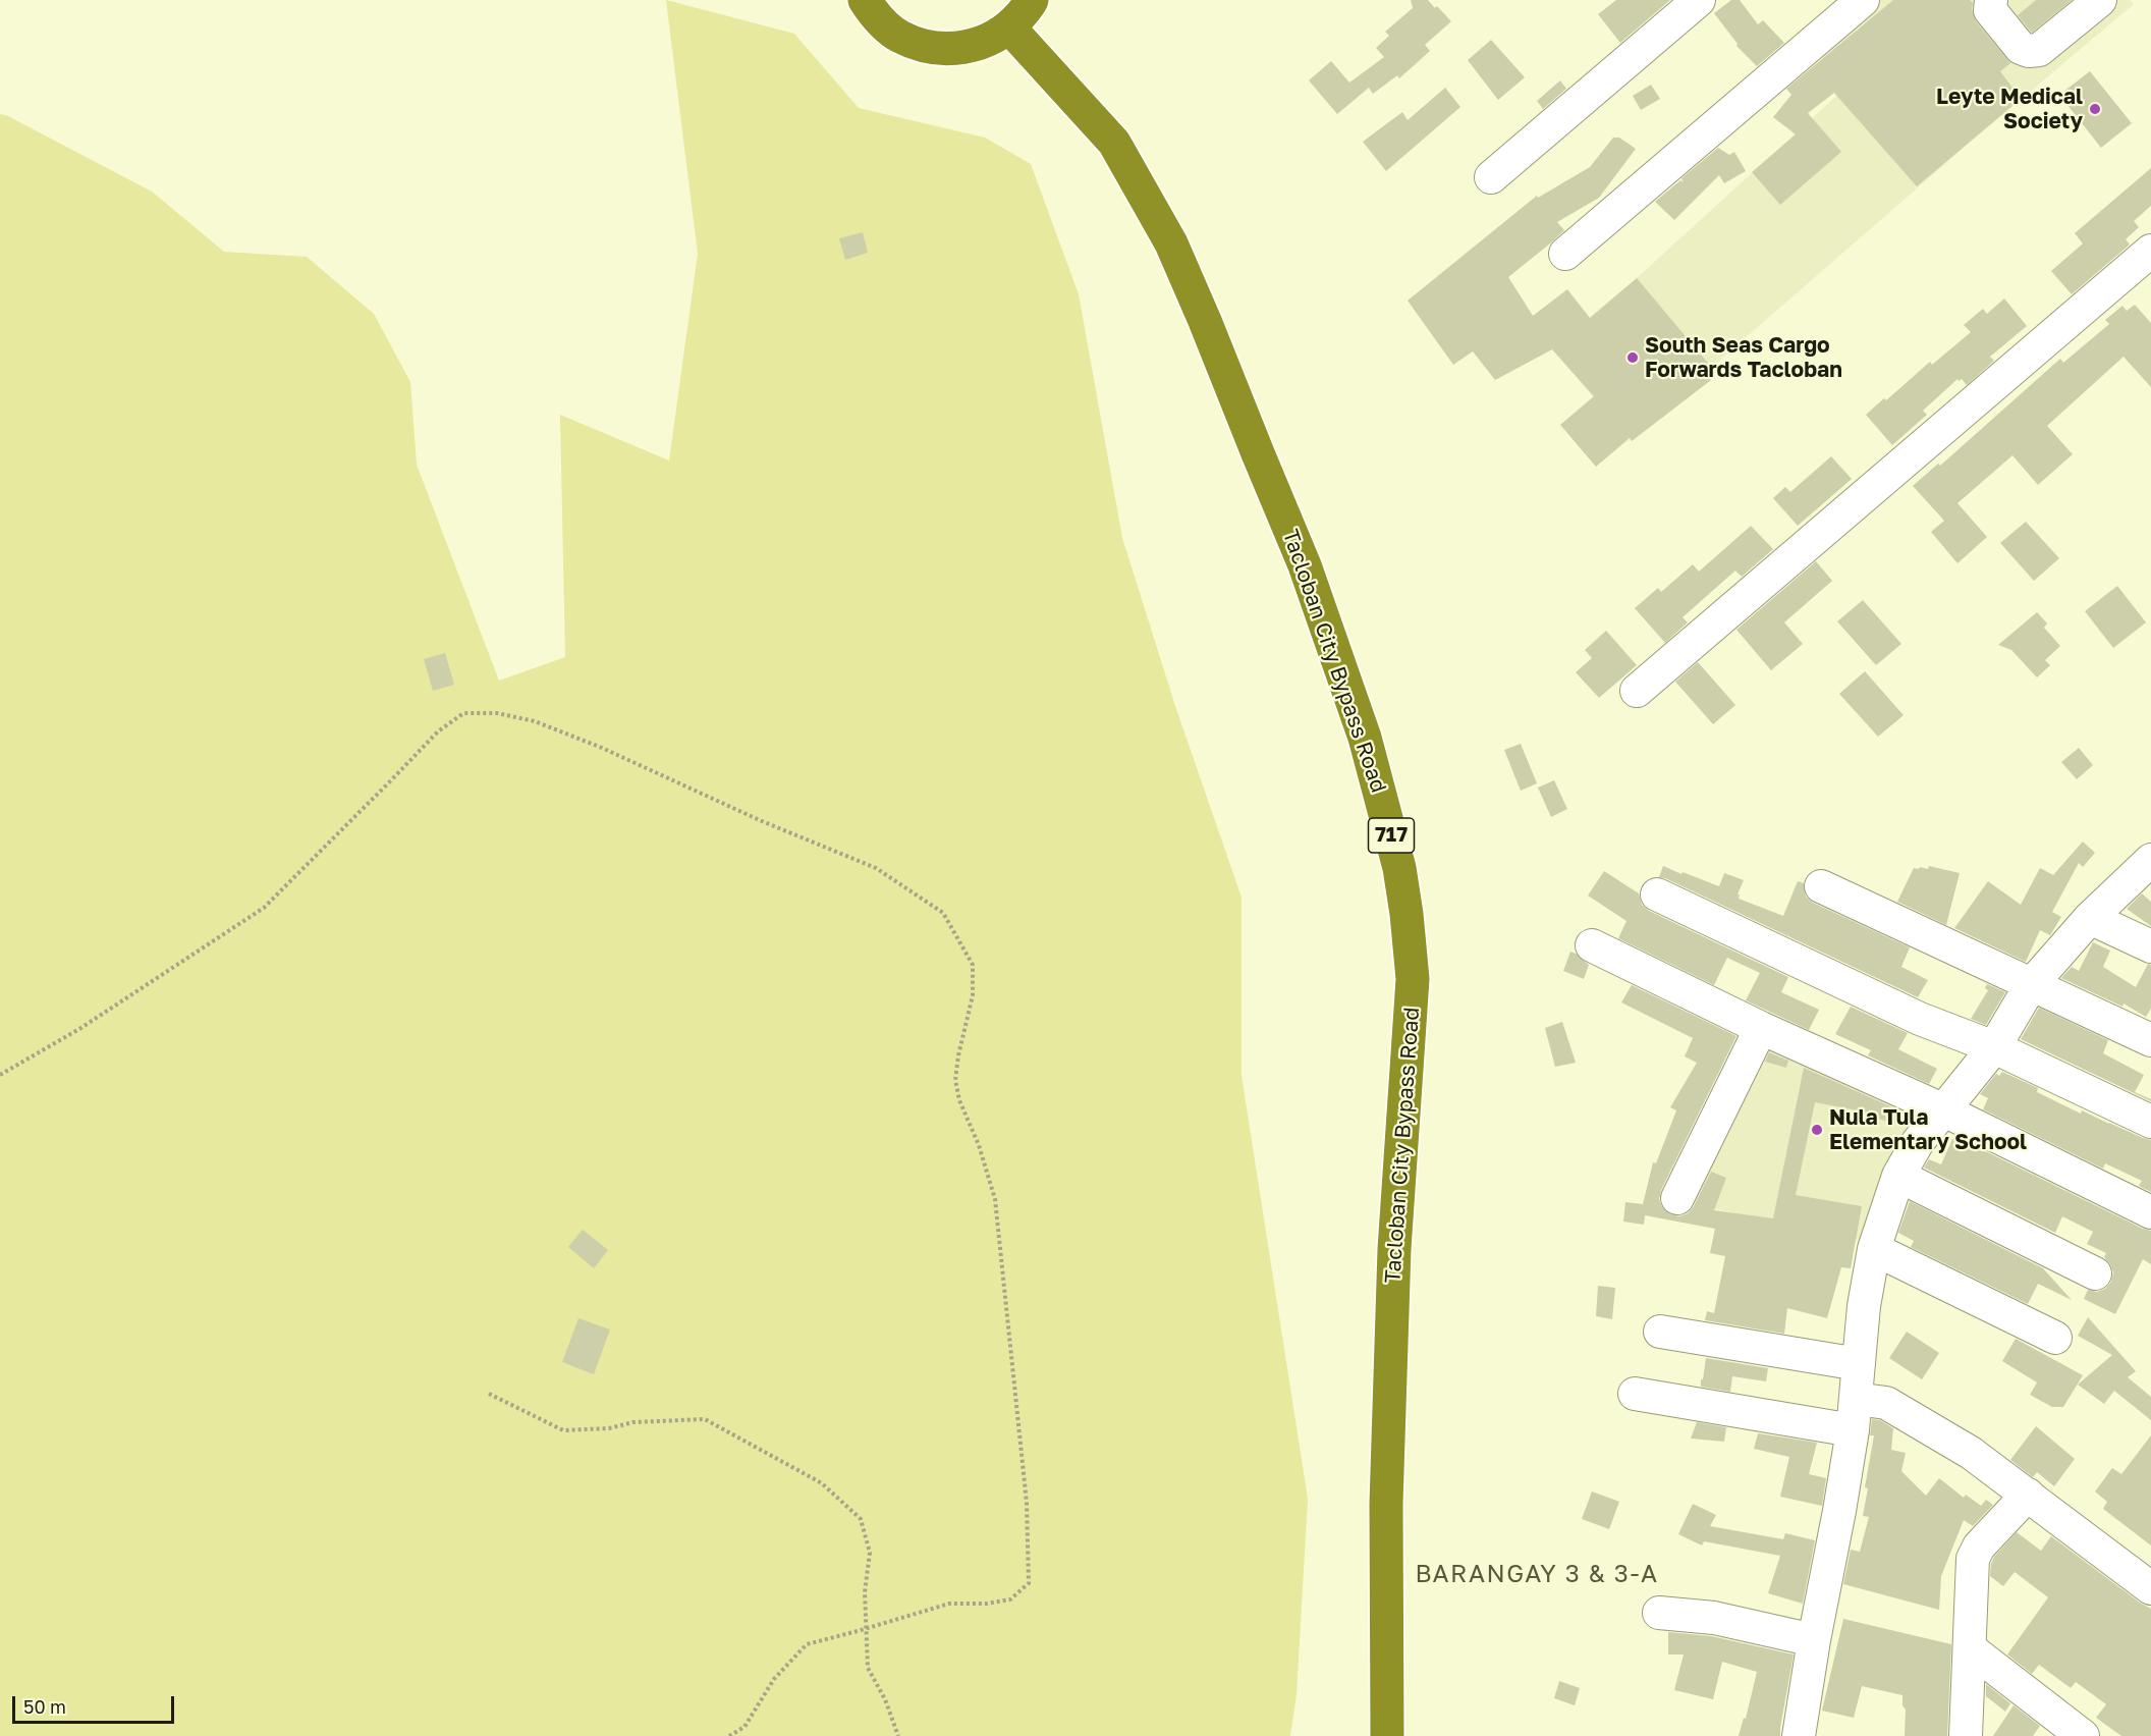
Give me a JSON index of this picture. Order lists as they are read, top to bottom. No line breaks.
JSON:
{"streets":{"highway":["Tacloban City Bypass Road","717"]},"districts":["BARANGAY 3 & 3-A"],"places":["Leyte Medical Society","South Seas Cargo Forwards Tacloban","Nula Tula Elementary School"],"scale_bar":"50 m"}
